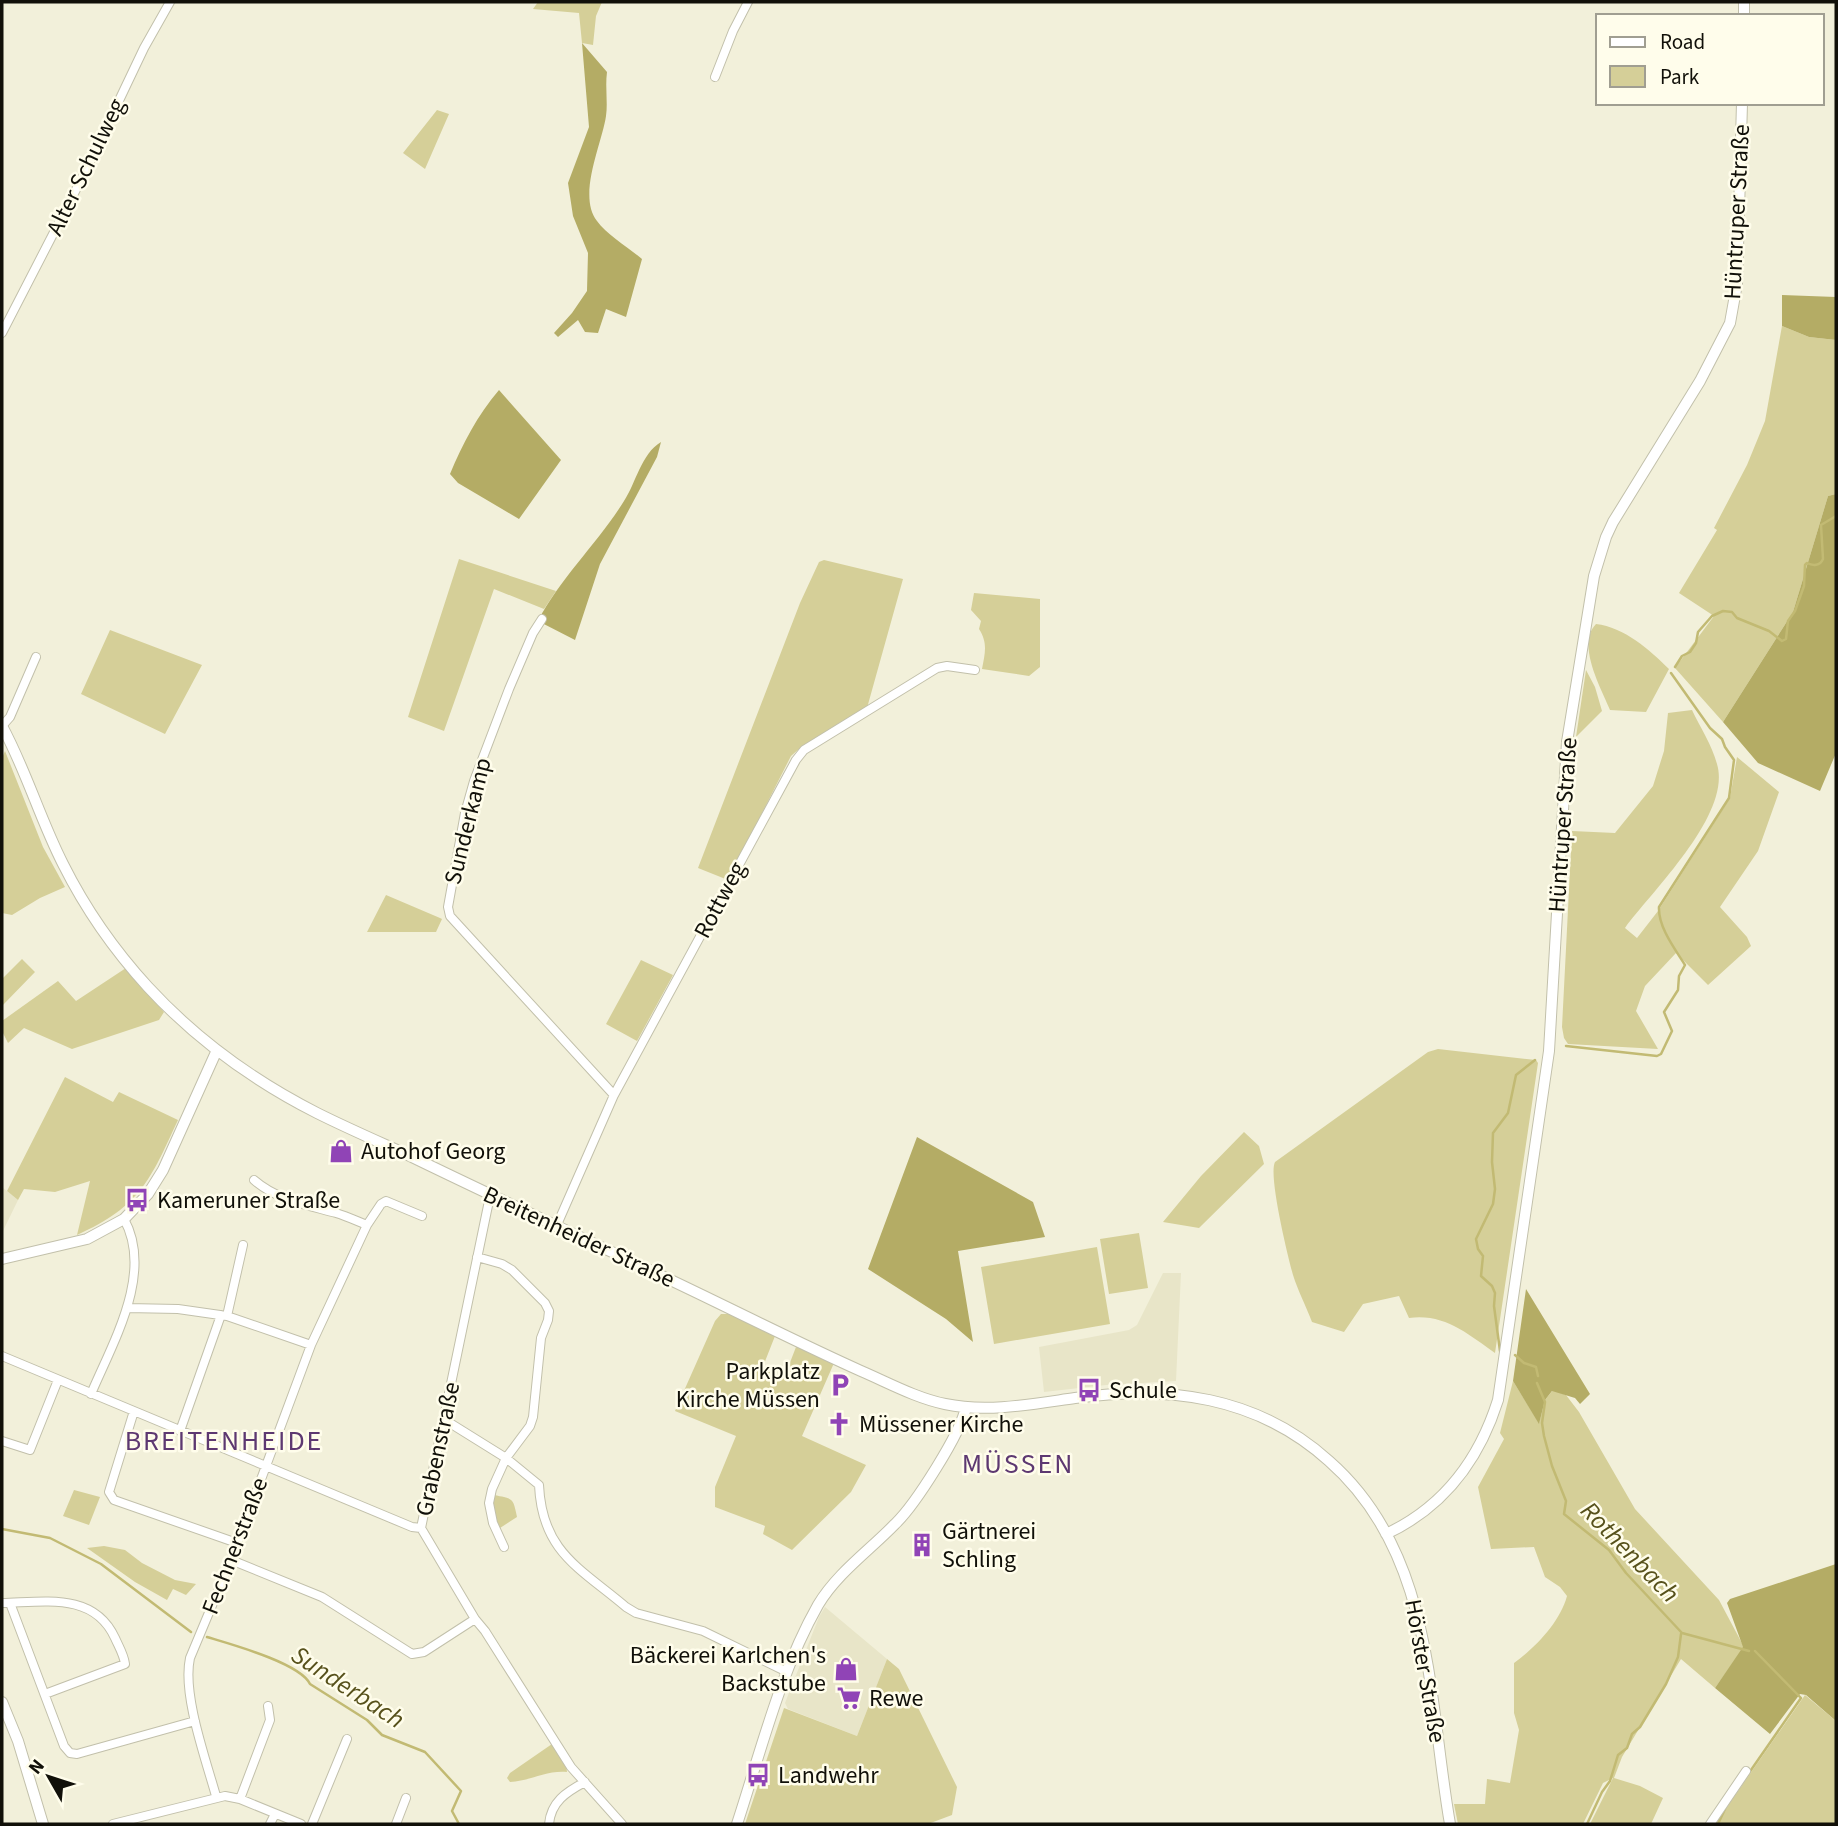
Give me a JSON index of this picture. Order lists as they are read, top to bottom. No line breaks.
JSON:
{"streets":{"street":["Alter Schulweg","Hüntruper Straße","Sunderkamp","Rottweg","Breitenheider Straße","Grabenstraße","Fechnerstraße","Hörster Straße"]},"crossings":[["Hüntruper Straße","Hörster Straße"],["Sunderkamp","Rottweg"],["Rottweg","Breitenheider Straße"],["Breitenheider Straße","Grabenstraße"],["Breitenheider Straße","Hörster Straße"]],"districts":["BREITENHEIDE","MÜSSEN"],"water":["Rothenbach","Sunderbach"],"places":{"shop":["Autohof Georg","Bäckerei Karlchen's Backstube"],"bus stop":["Kameruner Straße","Schule","Landwehr"],"parking":["Parkplatz Kirche Müssen"],"church":["Müssener Kirche"],"building":["Gärtnerei Schling"],"supermarket":["Rewe"]},"legend":["Road","Park"],"north":"top left"}
